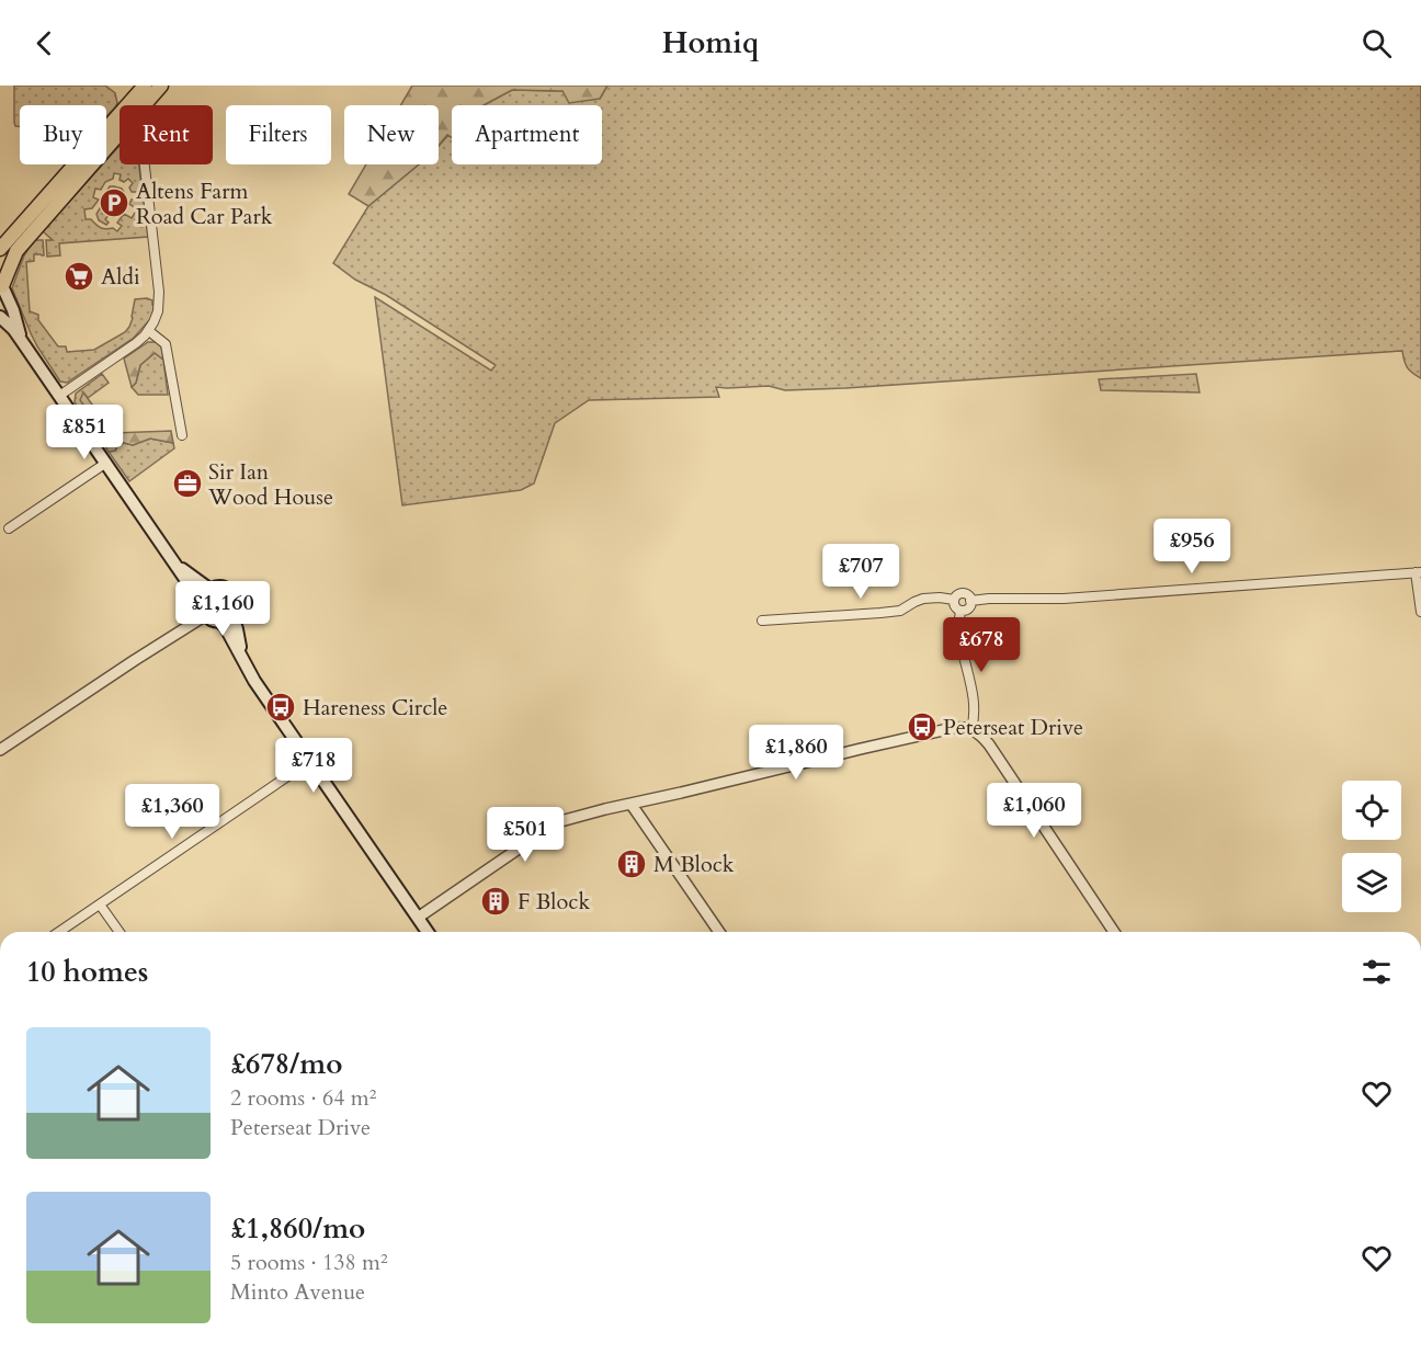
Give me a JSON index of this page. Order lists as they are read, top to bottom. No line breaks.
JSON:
{"places":{"parking":["Altens Farm Road Car Park"],"supermarket":["Aldi"],"office":["Sir Ian Wood House"],"bus stop":["Hareness Circle","Peterseat Drive"],"building":["M Block","F Block"]},"page":{"header":"Homiq","chip":["Buy","Rent","Filters","New","Apartment"],"price":["£851","£956","£707","£1,160","£678","£1,860","£718","£1,060","£1,360","£501"],"heading":"10 homes","list":[{"name":"£678/mo","note":"2 rooms · 64 m² · Peterseat Drive"},{"name":"£1,860/mo","note":"5 rooms · 138 m² · Minto Avenue"}]}}
